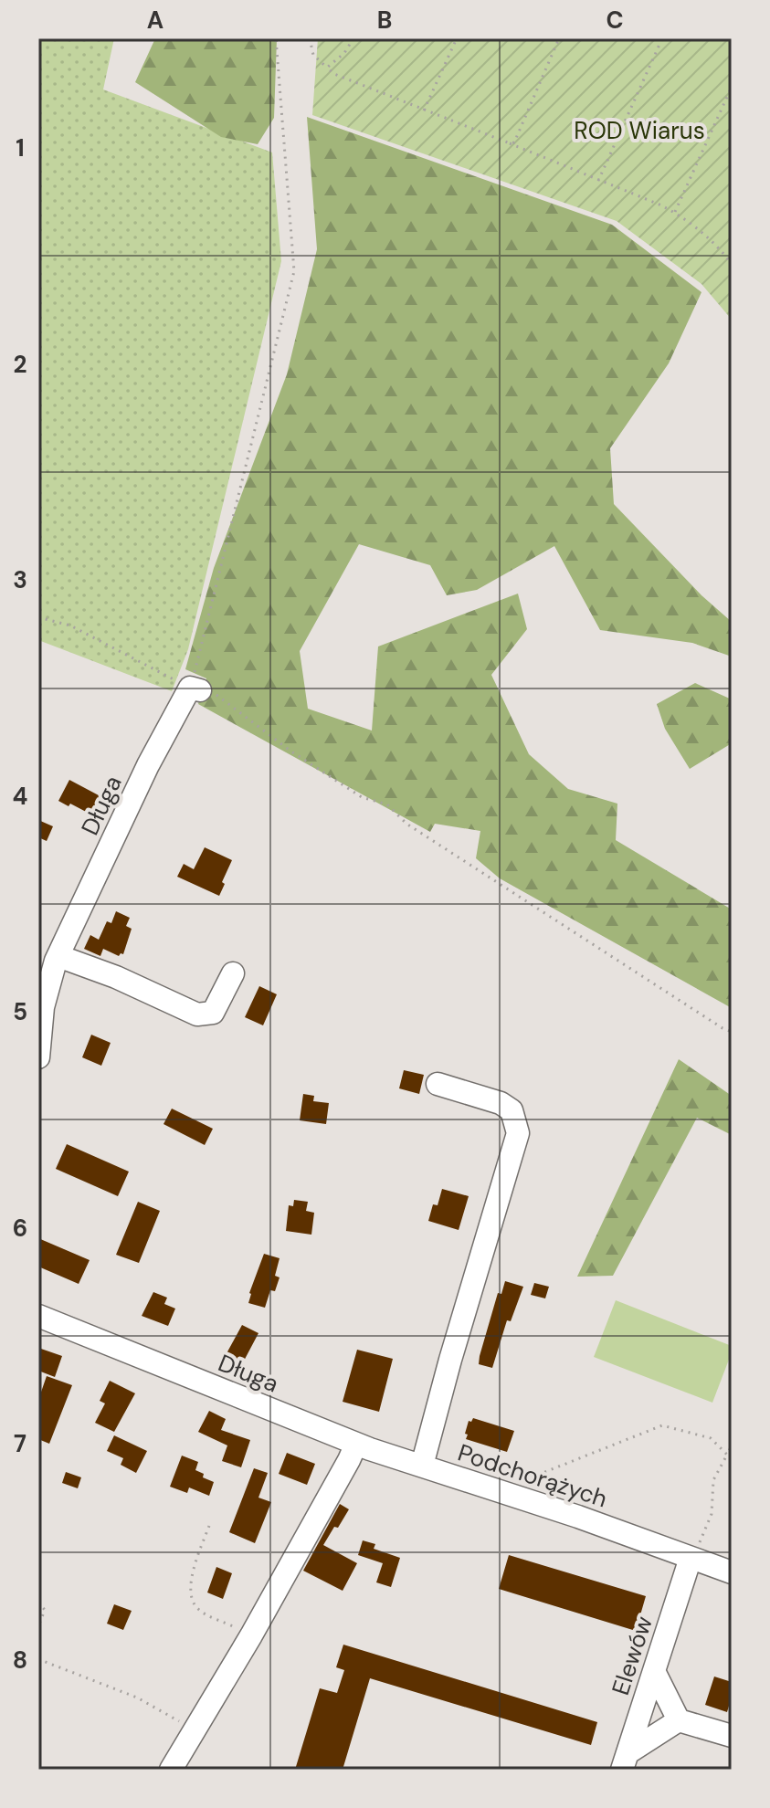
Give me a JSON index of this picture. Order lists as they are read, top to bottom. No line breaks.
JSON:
{"streets":{"street":["Długa","Podchorążych","Elewów"]},"crossings":[["Długa","Podchorążych"],["Podchorążych","Elewów"]],"parks":["ROD Wiarus"],"grid":{"columns":["A","B","C"],"rows":["1","2","3","4","5","6","7","8"]}}
